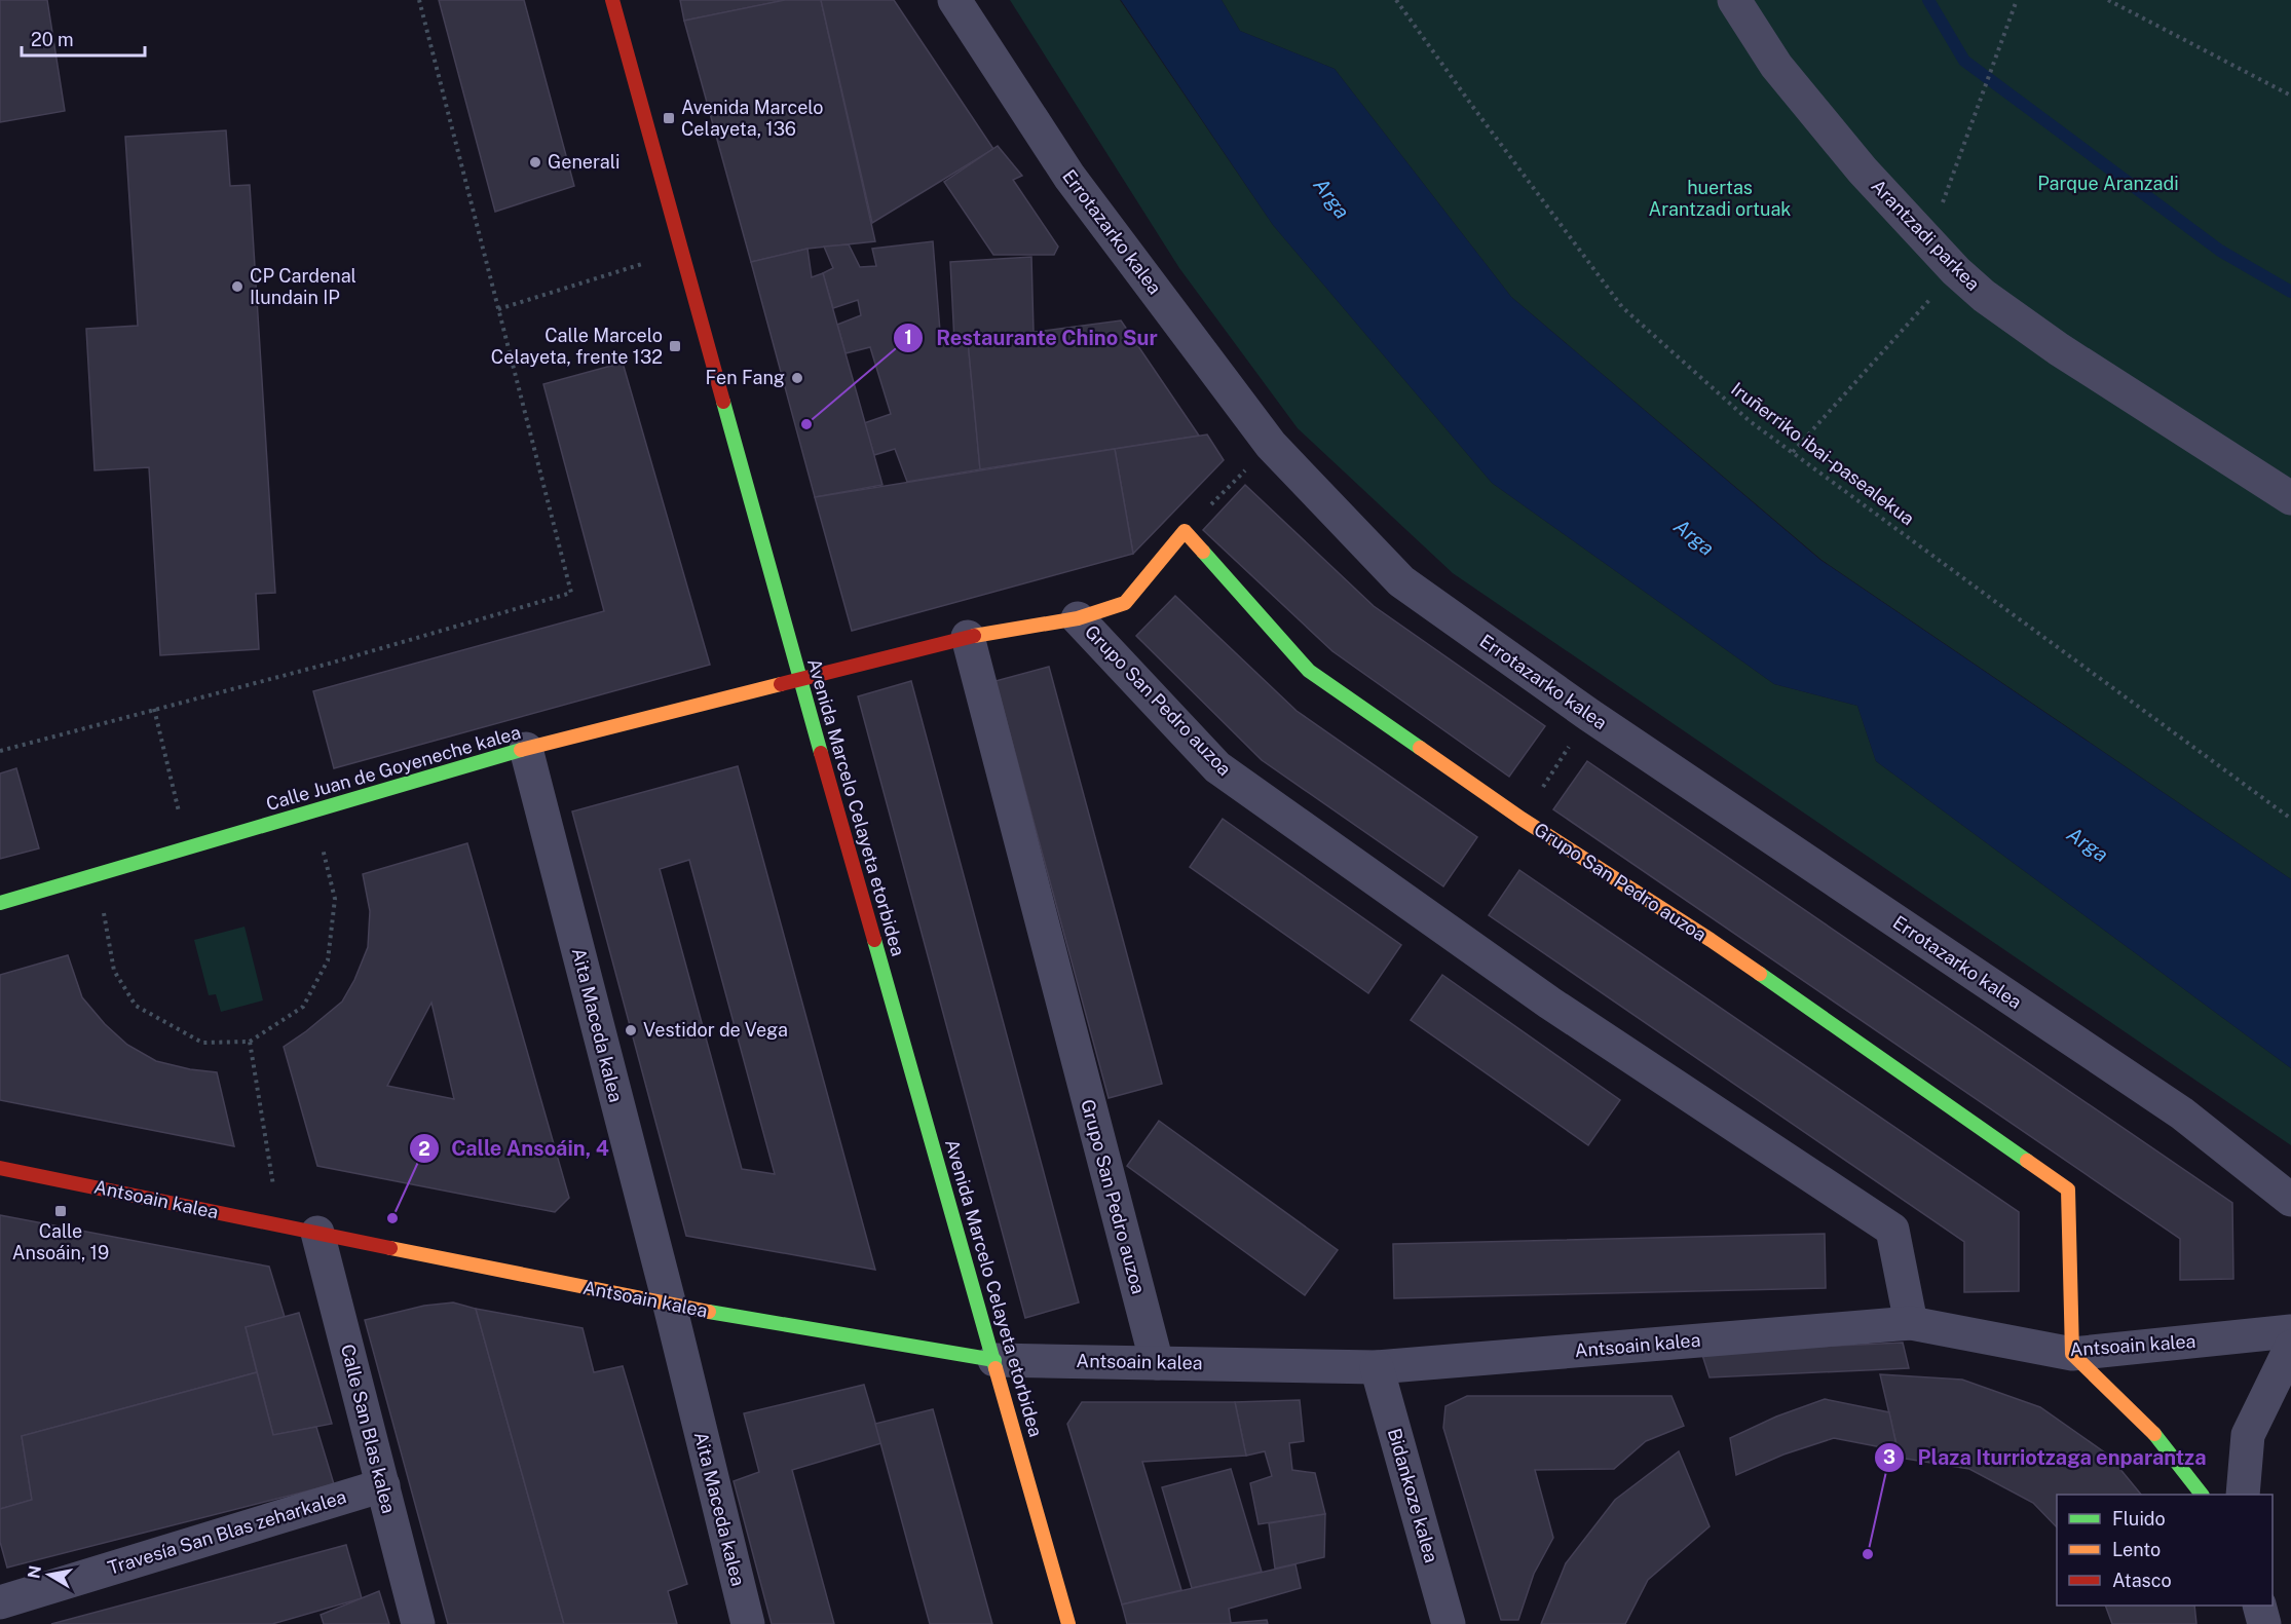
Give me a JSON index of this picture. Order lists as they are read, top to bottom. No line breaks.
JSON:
{"streets":{"street":["Errotazarko kalea","Arantzadi parkea","Grupo San Pedro auzoa","Calle Juan de Goyeneche kalea","Avenida Marcelo Celayeta etorbidea","Aita Maceda kalea","Antsoain kalea","Calle San Blas kalea","Bidankoze kalea","Travesía San Blas zeharkalea"],"path":["Iruñerriko ibai-pasealekua"]},"crossings":[["Grupo San Pedro auzoa","Calle Juan de Goyeneche kalea"],["Grupo San Pedro auzoa","Avenida Marcelo Celayeta etorbidea"],["Grupo San Pedro auzoa","Antsoain kalea"],["Calle Juan de Goyeneche kalea","Avenida Marcelo Celayeta etorbidea"],["Calle Juan de Goyeneche kalea","Aita Maceda kalea"],["Avenida Marcelo Celayeta etorbidea","Antsoain kalea"],["Aita Maceda kalea","Antsoain kalea"],["Antsoain kalea","Calle San Blas kalea"],["Antsoain kalea","Bidankoze kalea"],["Calle San Blas kalea","Travesía San Blas zeharkalea"]],"water":["Arga"],"parks":["Parque Aranzadi","huertas Arantzadi ortuak"],"places":{"transit":["Avenida Marcelo Celayeta, 136","Calle Marcelo Celayeta, frente 132","Calle Ansoáin, 19"],"other":["Generali","CP Cardenal Ilundain IP","Fen Fang","Restaurante Chino Sur","Vestidor de Vega","Calle Ansoáin, 4","Plaza Iturriotzaga enparantza"]},"legend":["Fluido","Lento","Atasco"],"scale_bar":"20 m","north":"left"}
